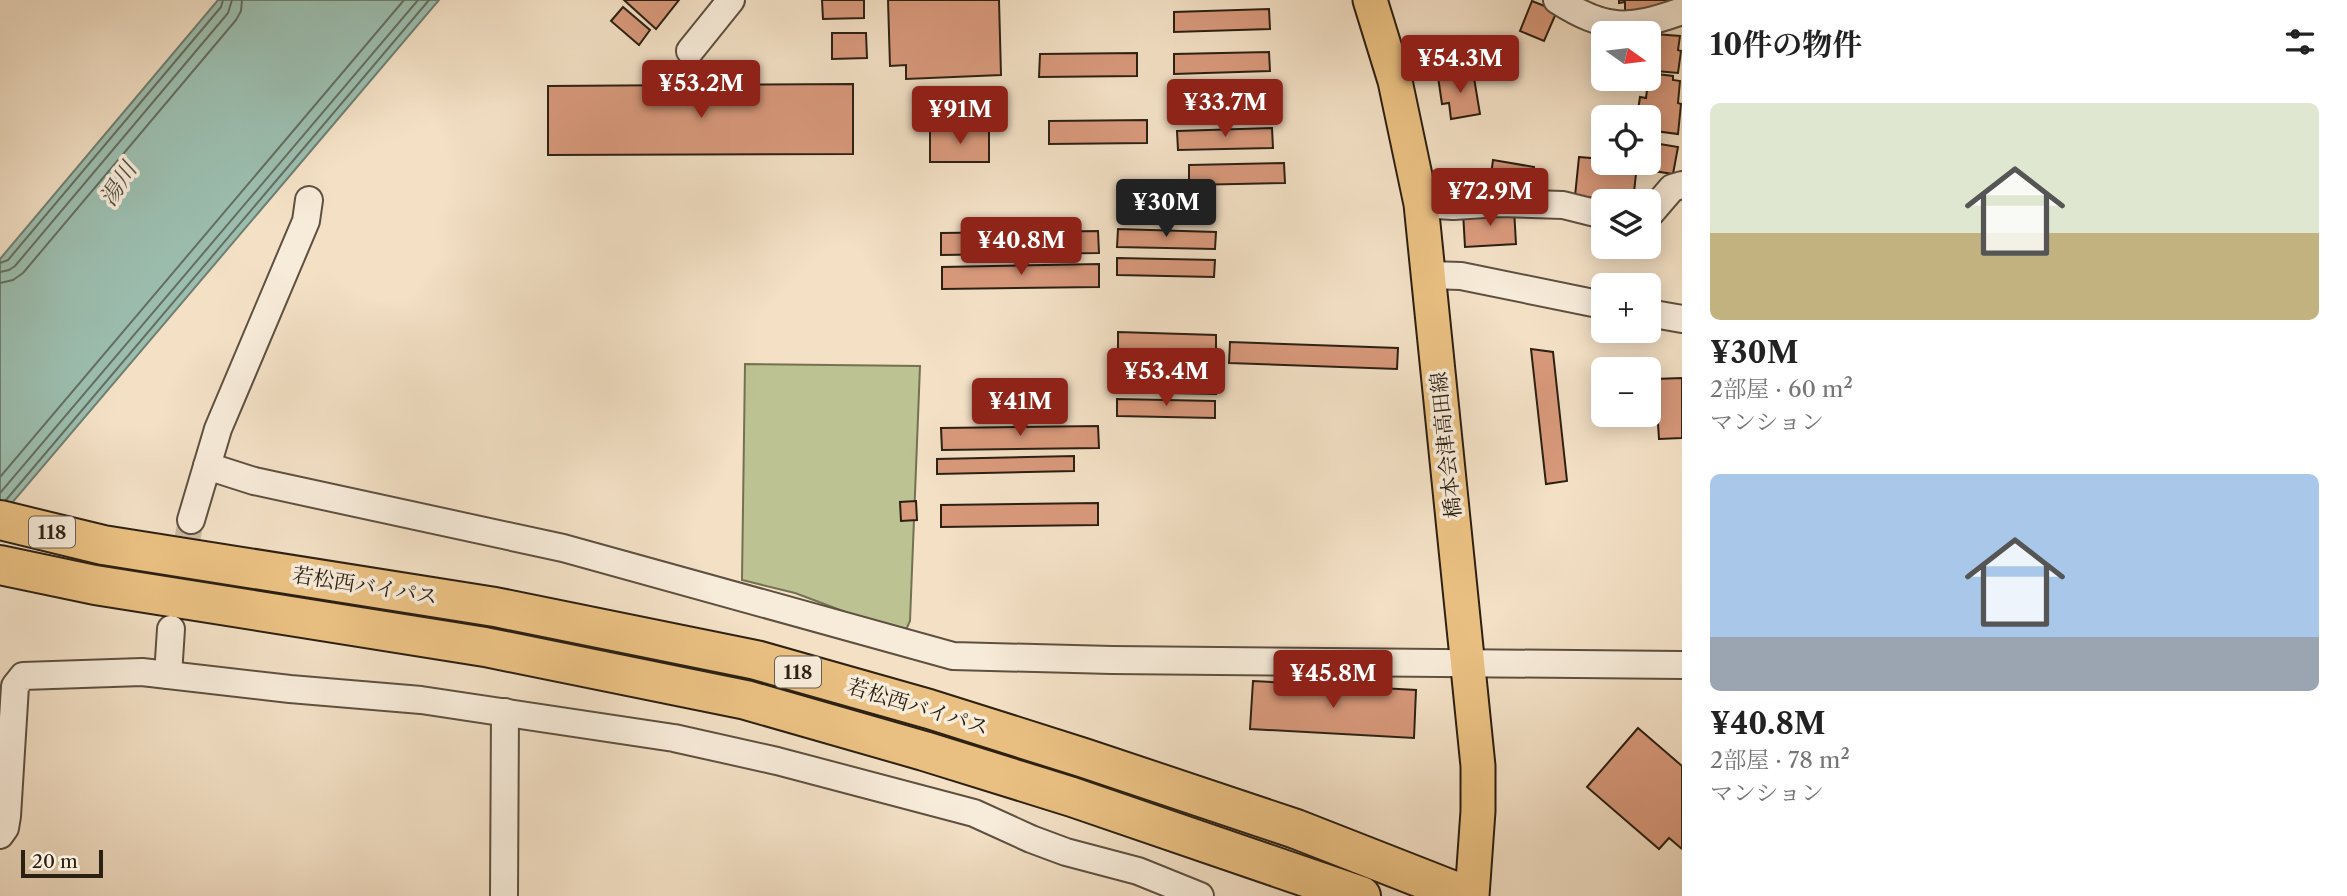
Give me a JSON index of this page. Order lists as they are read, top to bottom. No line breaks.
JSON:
{"streets":{"highway":["118","若松西バイパス"],"main road":["橋本会津高田線"]},"crossings":[["橋本会津高田線","若松西バイパス"]],"water":["湯川"],"scale_bar":"20 m","north":"right","page":{"heading":"10件の物件","map_buttons":["+","−"],"price":["¥54.3M","¥53.2M","¥33.7M","¥91M","¥72.9M","¥30M","¥40.8M","¥53.4M","¥41M","¥45.8M"],"list":[{"name":"¥30M","note":"2部屋 · 60 m² · マンション"},{"name":"¥40.8M","note":"2部屋 · 78 m² · マンション"}],"scale":"20 m"}}
